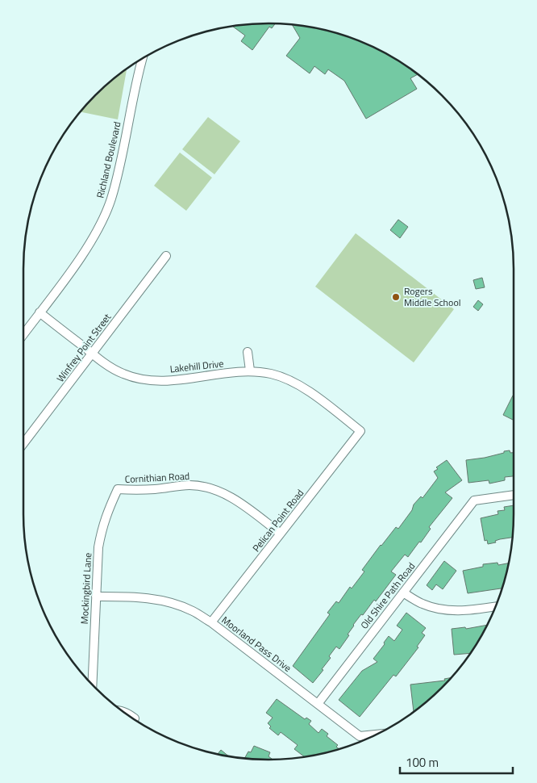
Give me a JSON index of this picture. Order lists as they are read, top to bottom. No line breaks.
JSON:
{"streets":{"street":["Richland Boulevard","Winfrey Point Street","Lakehill Drive","Cornithian Road","Pelican Point Road","Mockingbird Lane","Old Shire Path Road","Moorland Pass Drive"]},"crossings":[["Richland Boulevard","Lakehill Drive"],["Winfrey Point Street","Lakehill Drive"],["Lakehill Drive","Pelican Point Road"],["Cornithian Road","Pelican Point Road"],["Cornithian Road","Mockingbird Lane"],["Pelican Point Road","Moorland Pass Drive"],["Mockingbird Lane","Moorland Pass Drive"],["Old Shire Path Road","Moorland Pass Drive"]],"places":["Rogers Middle School"],"scale_bar":"100 m"}
